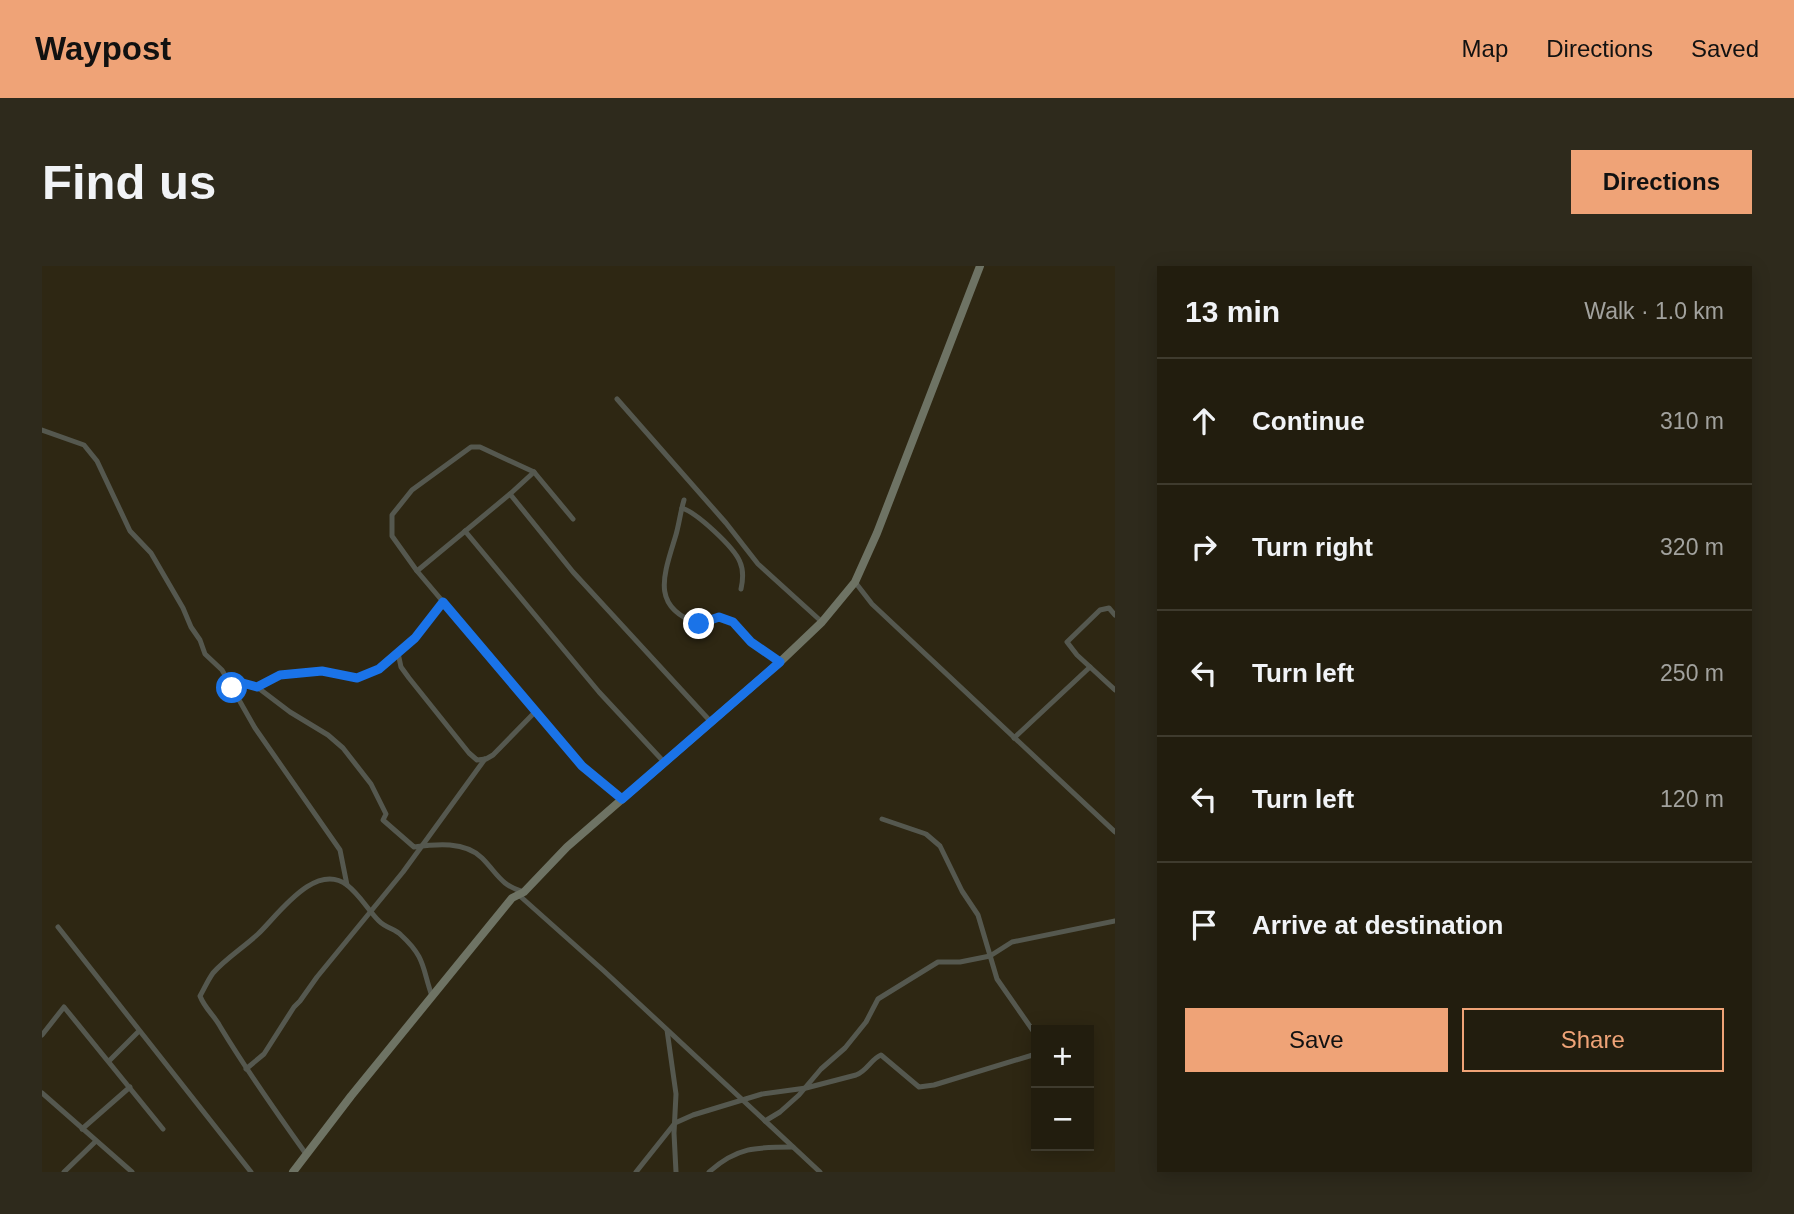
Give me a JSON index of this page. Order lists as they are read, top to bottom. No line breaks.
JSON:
{"page":{"header":"Waypost","nav":["Map","Directions","Saved"],"buttons":["Directions",["Save","Share"]],"title":"Find us","heading":["13 min","Walk · 1.0 km"],"list":[["Continue","310 m"],["Turn right","320 m"],["Turn left","250 m"],["Turn left","120 m"],"Arrive at destination"],"map_buttons":["+","−"]}}
